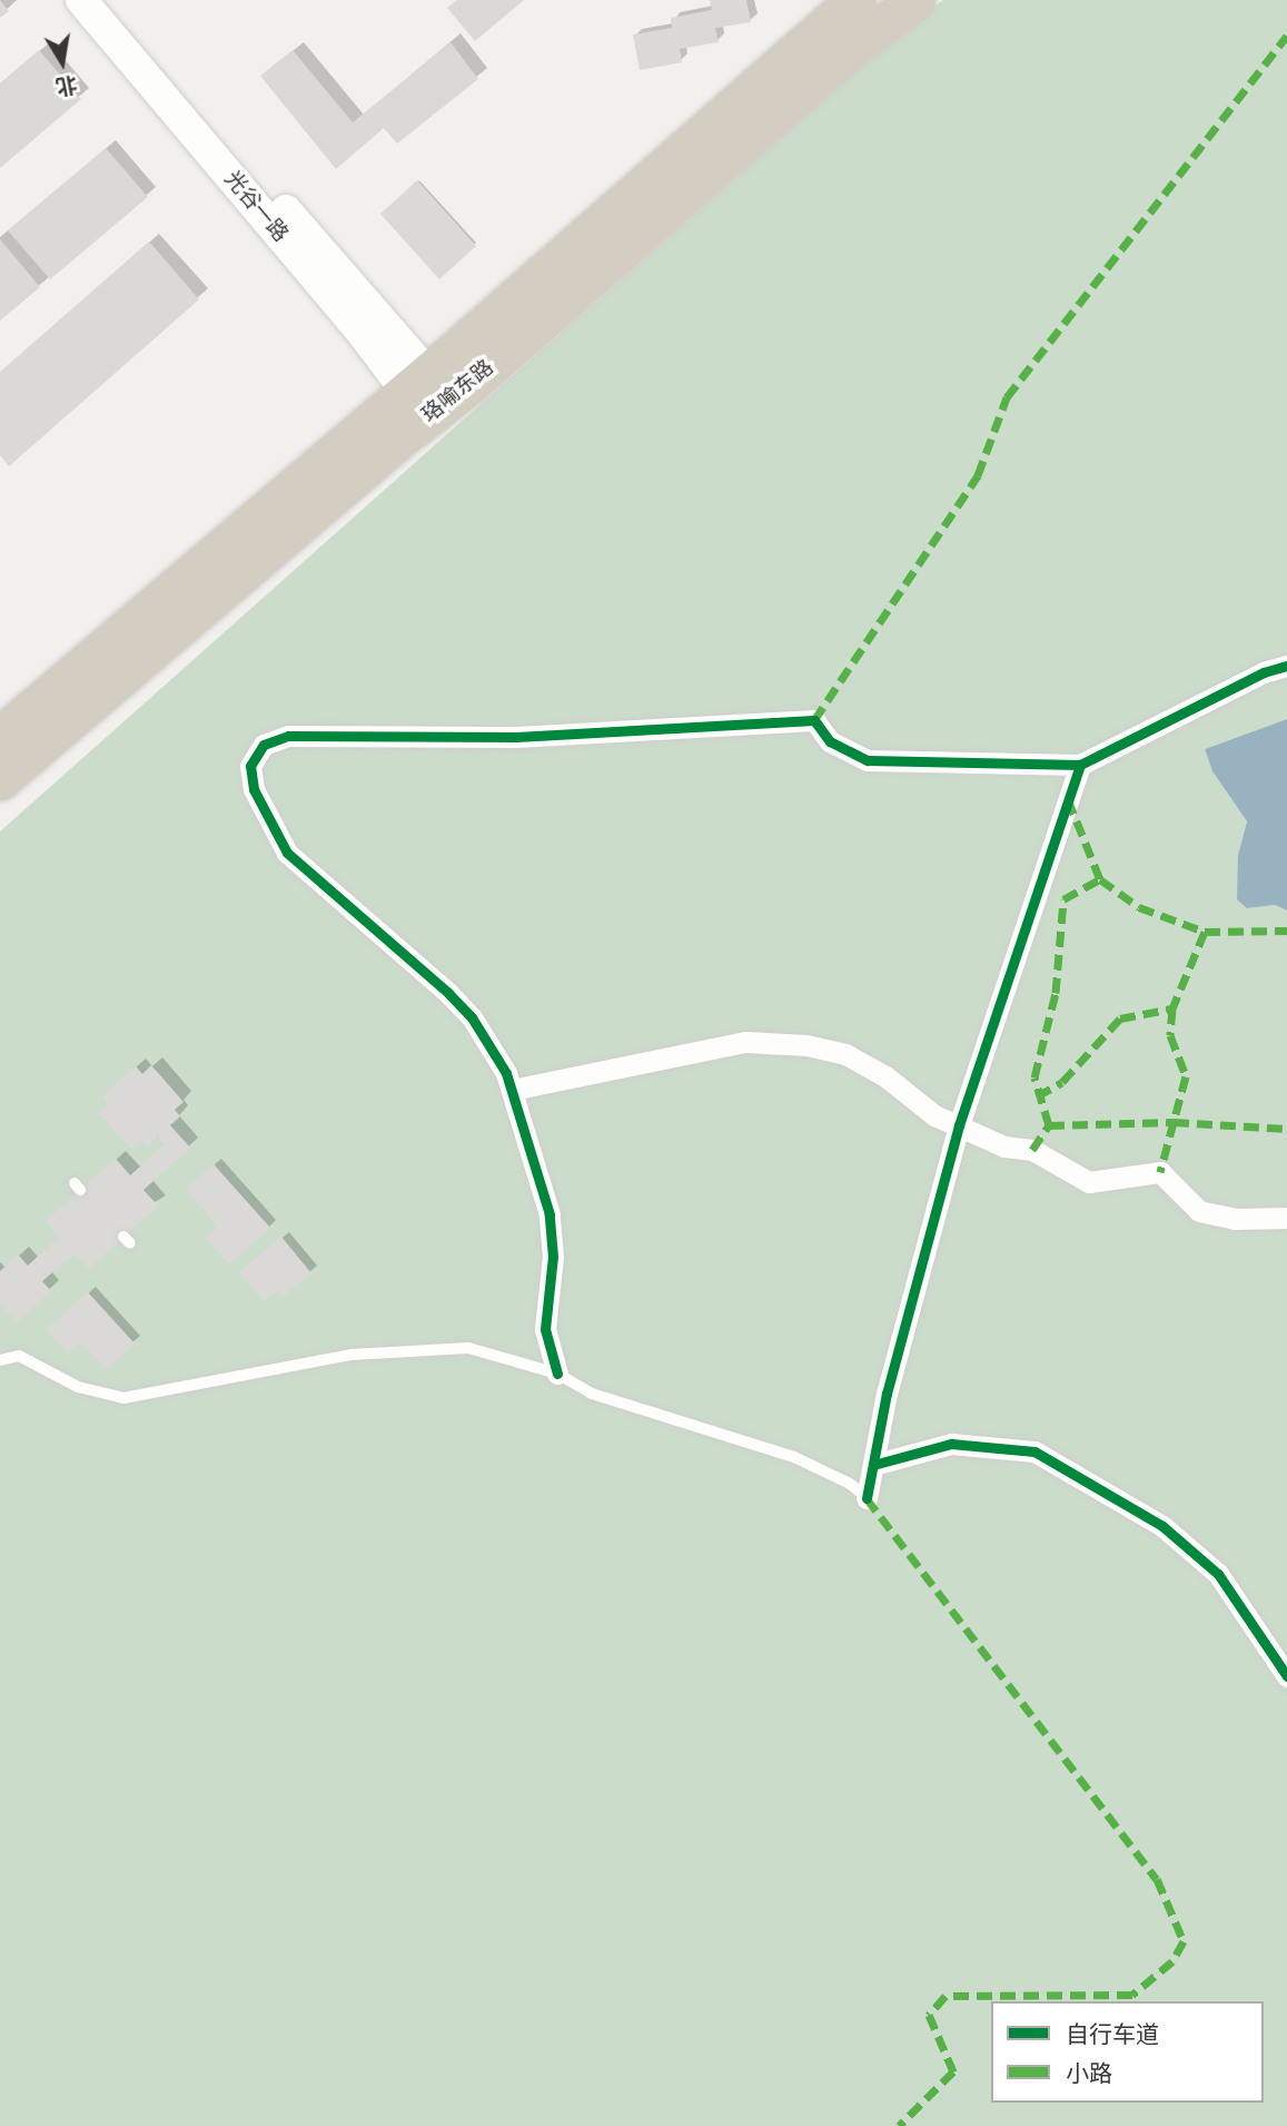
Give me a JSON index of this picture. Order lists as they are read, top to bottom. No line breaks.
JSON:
{"streets":{"highway":["珞喻东路"],"main road":["光谷一路"]},"crossings":[["光谷一路","珞喻东路"]],"legend":["自行车道","小路"],"north":"bottom"}
